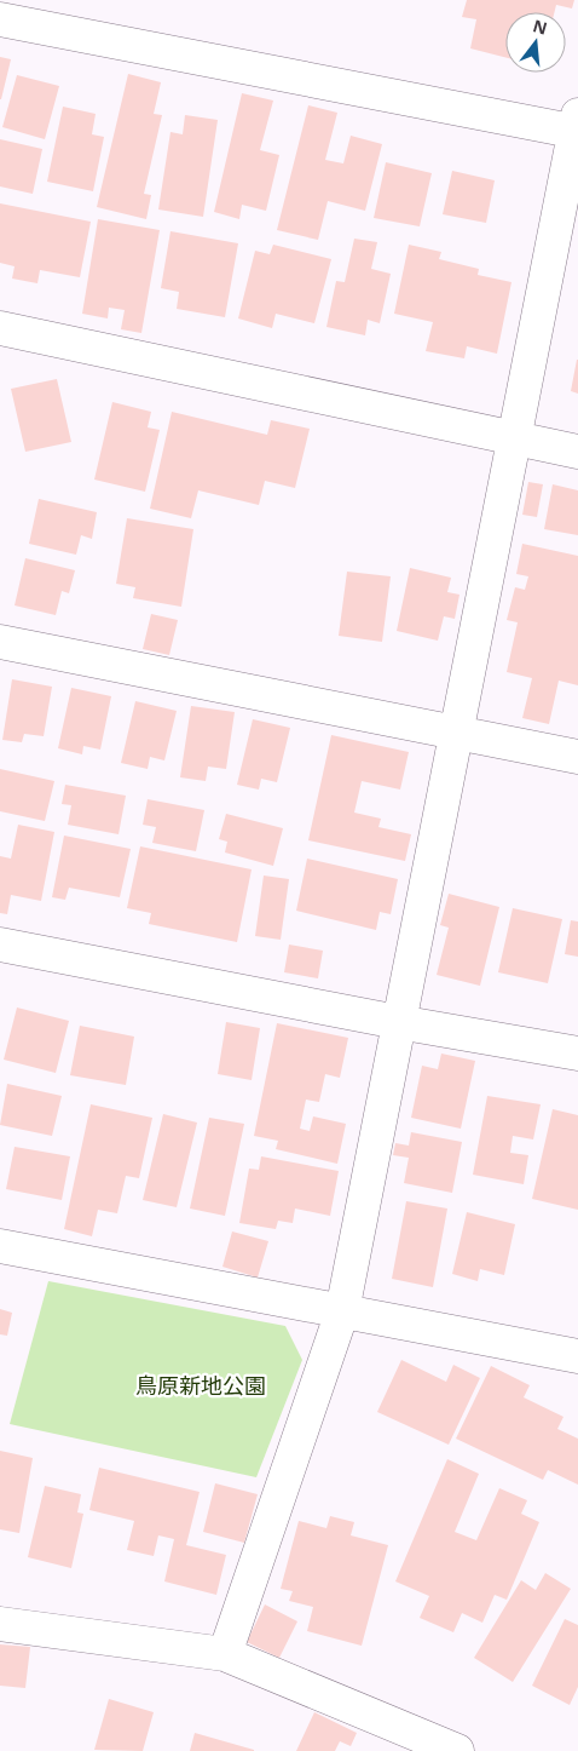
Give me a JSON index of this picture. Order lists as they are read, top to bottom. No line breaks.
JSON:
{"parks":["鳥原新地公園"],"north":"top"}
